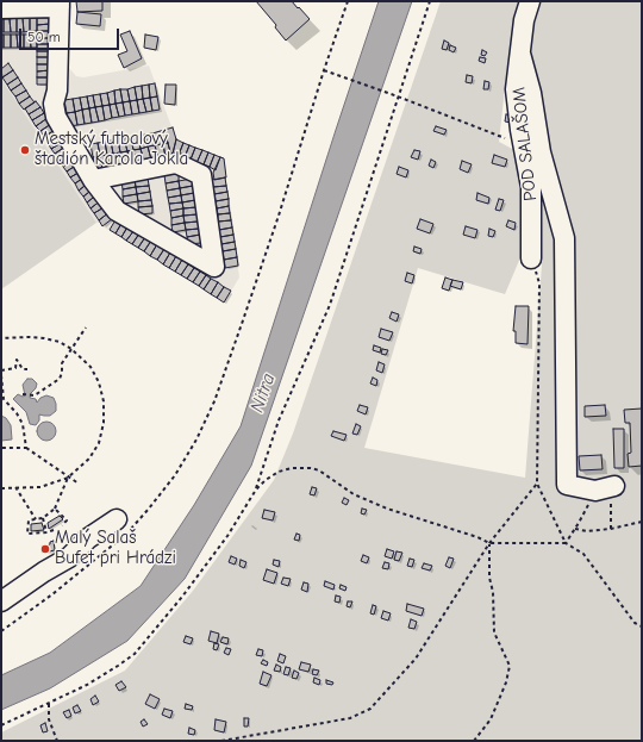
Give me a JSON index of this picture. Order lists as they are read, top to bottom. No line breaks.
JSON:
{"streets":{"street":["POD SALAŠOM"]},"water":["Nitra"],"places":["Mestský futbalový štadión Karola Jokla","Malý Salaš Bufet pri Hrádzi"],"scale_bar":"50 m"}
